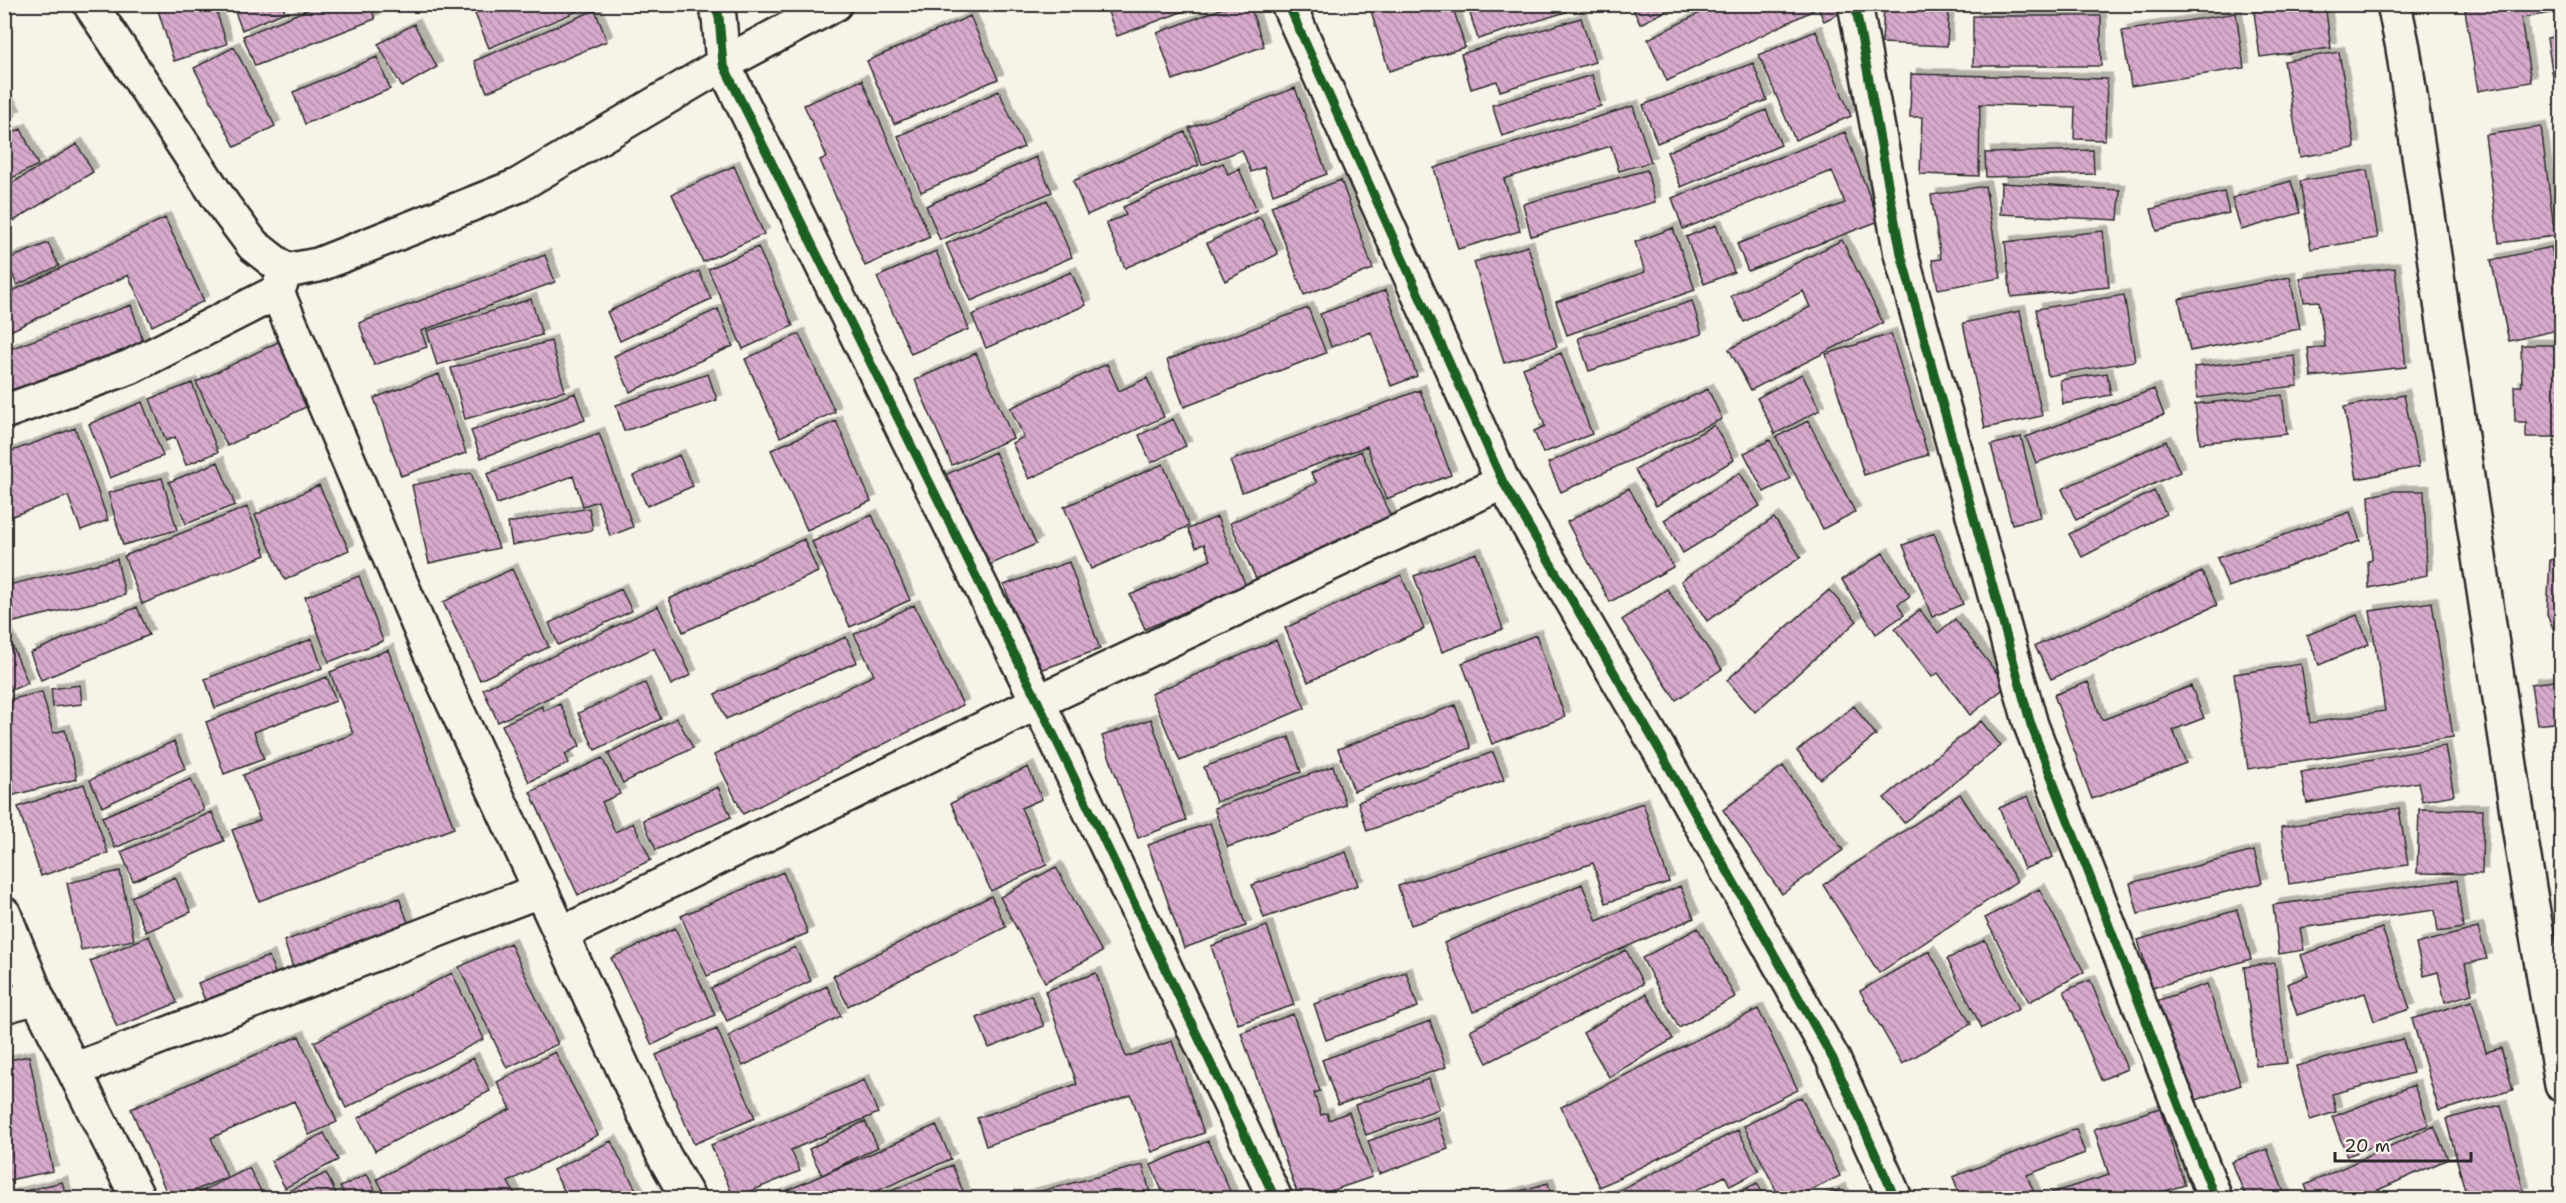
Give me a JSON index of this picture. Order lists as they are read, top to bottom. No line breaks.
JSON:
{"scale_bar":"20 m"}
